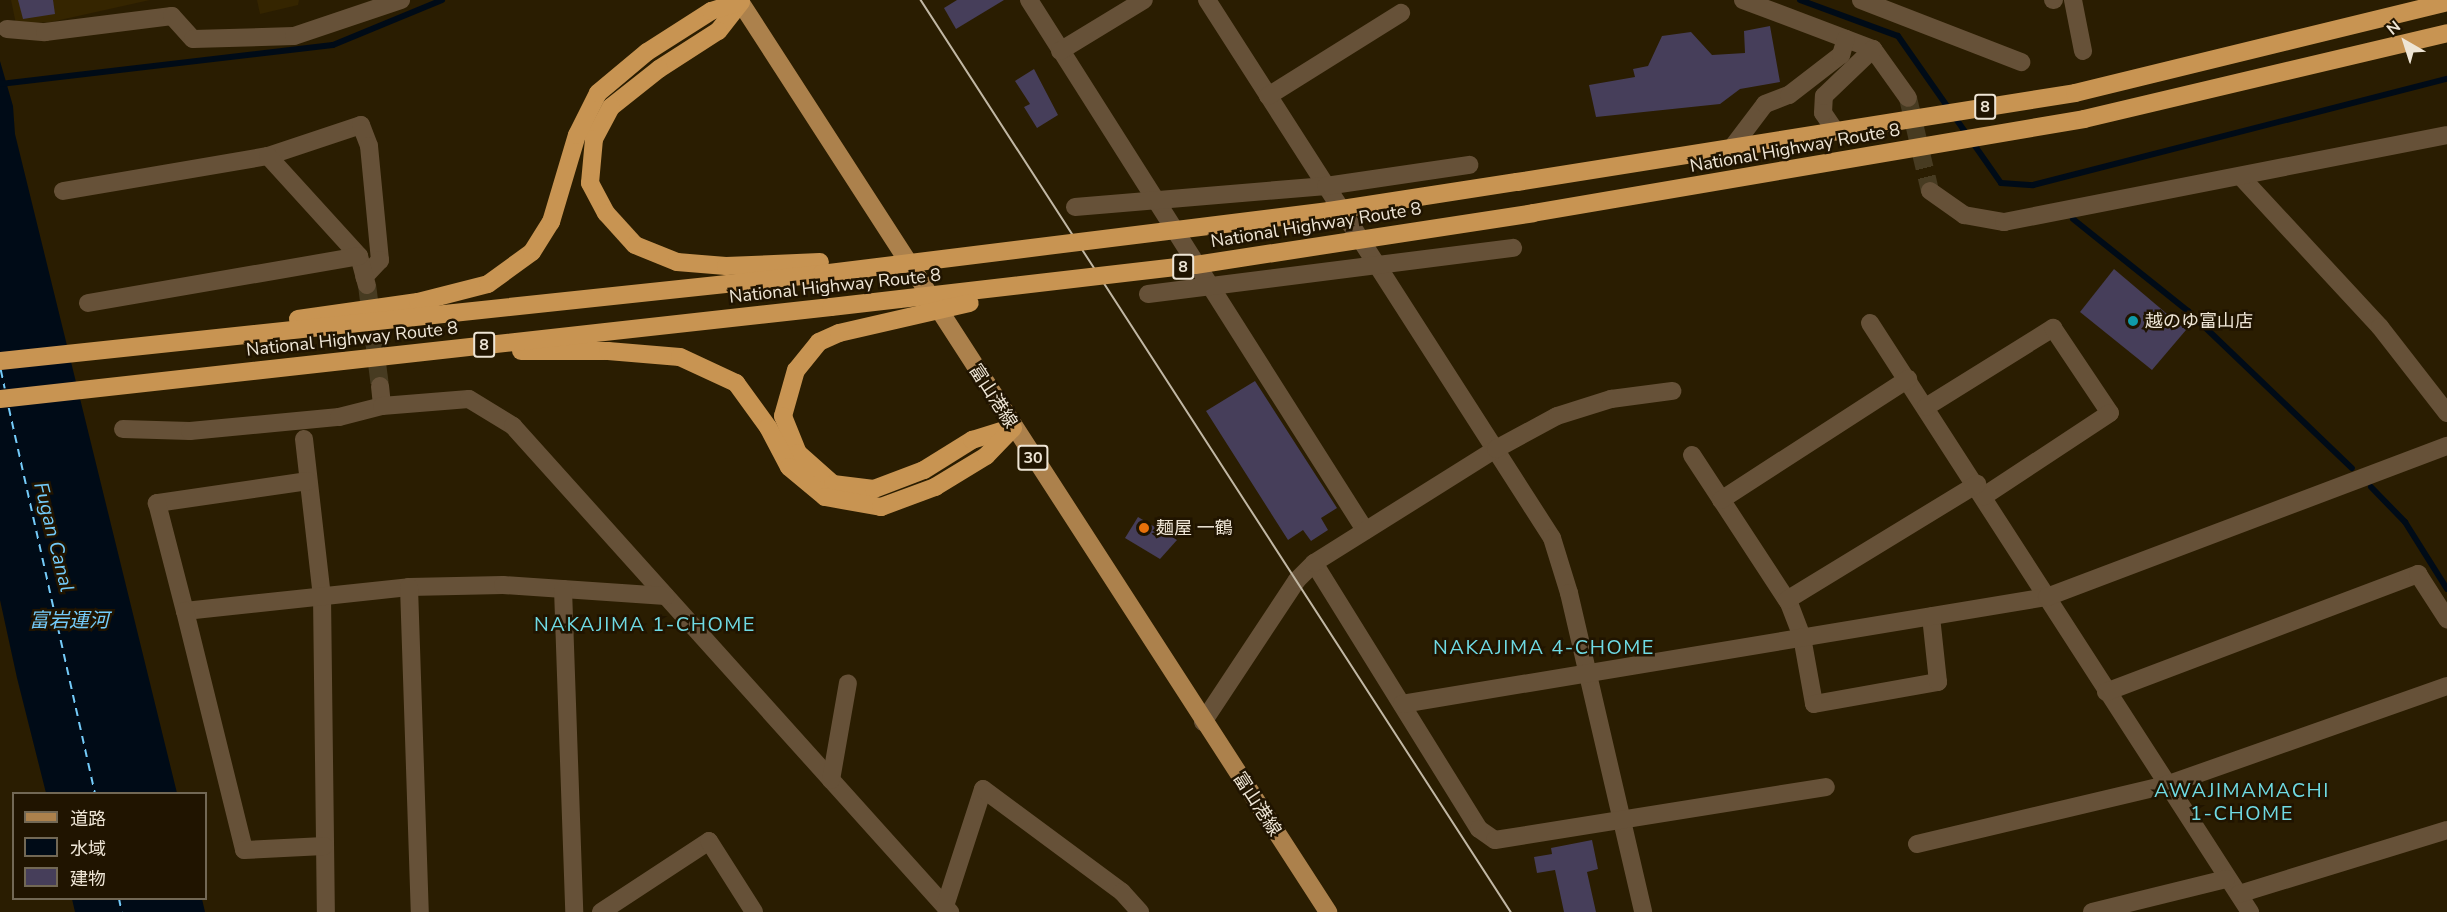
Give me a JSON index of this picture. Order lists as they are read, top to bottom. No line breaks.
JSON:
{"streets":{"highway":["8","National Highway Route 8"],"main road":["富山港線","30"]},"districts":["NAKAJIMA 1-CHOME","NAKAJIMA 4-CHOME","AWAJIMAMACHI 1-CHOME"],"water":["Fugan Canal","富岩運河"],"places":["越のゆ富山店","麺屋 一鶴"],"legend":["道路","水域","建物"],"north":"top left"}
